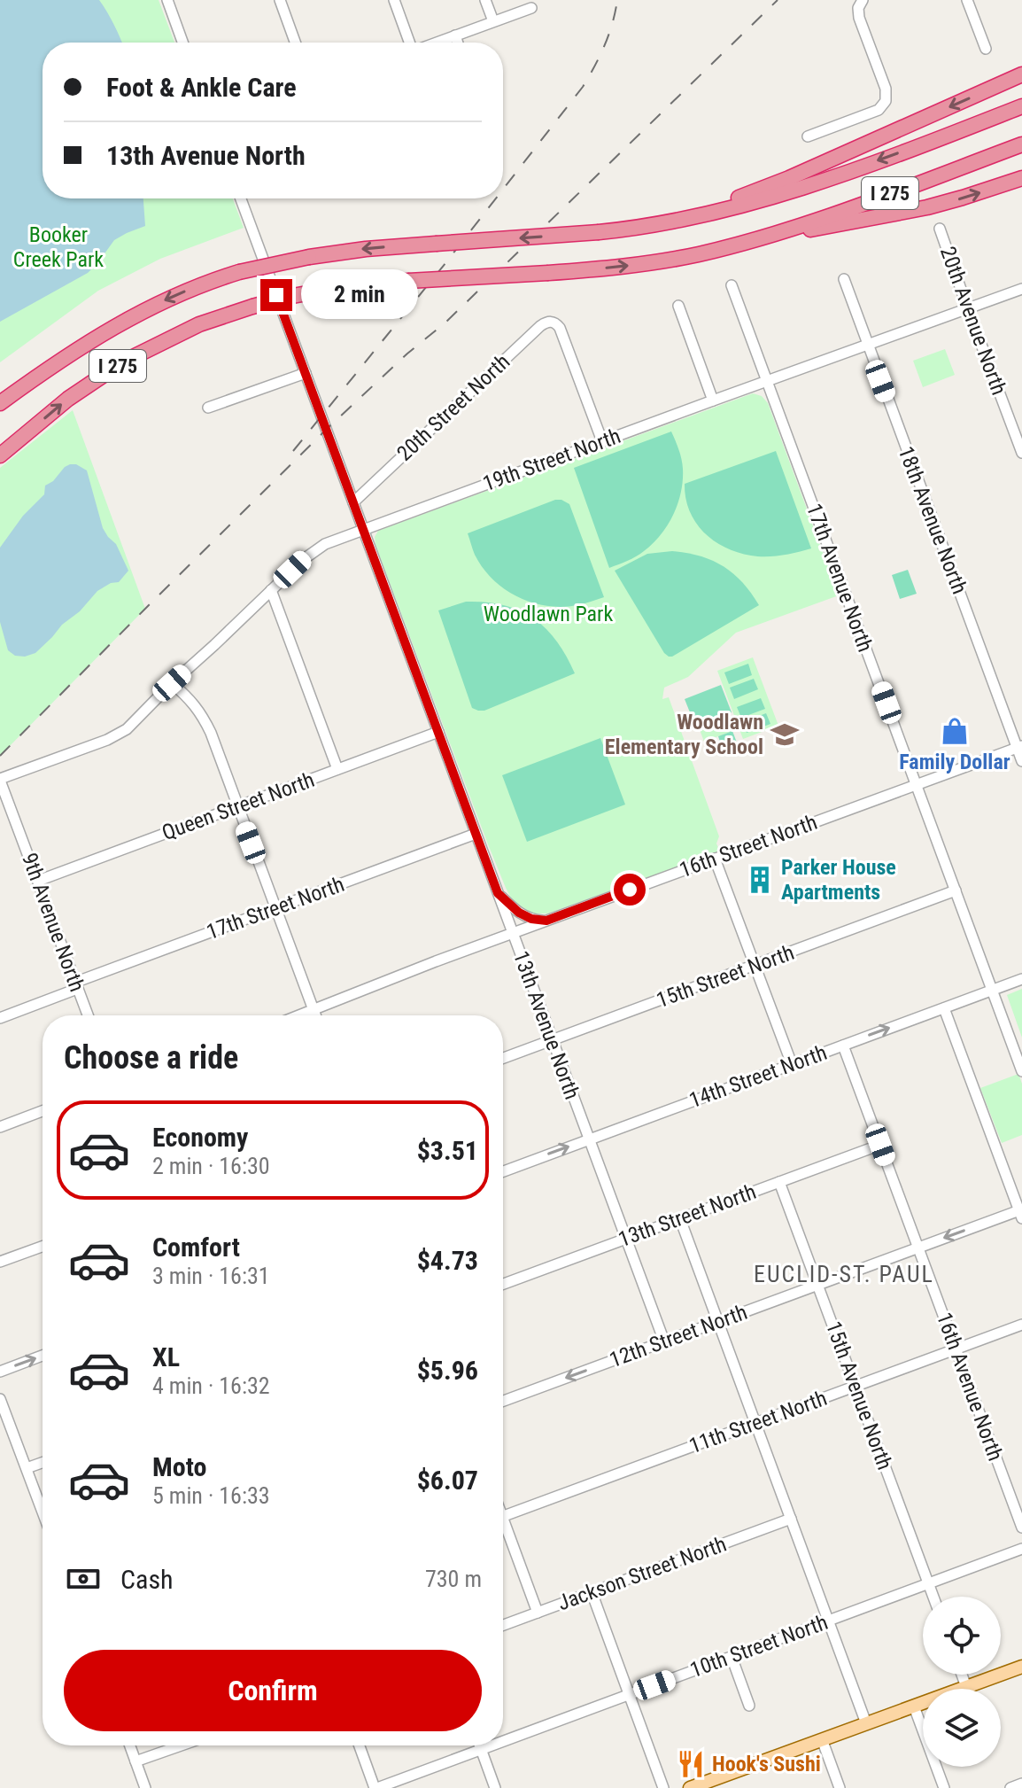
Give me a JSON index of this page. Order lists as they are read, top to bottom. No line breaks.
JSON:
{"streets":{"highway":["I 275"],"street":["20th Avenue North","20th Street North","19th Street North","18th Avenue North","17th Avenue North","Queen Street North","16th Street North","17th Street North","9th Avenue North","15th Street North","13th Avenue North","14th Street North","13th Street North","12th Street North","16th Avenue North","15th Avenue North","11th Street North","Jackson Street North","10th Street North"]},"crossings":[["20th Avenue North","19th Street North"],["20th Street North","19th Street North"],["20th Street North","13th Avenue North"],["19th Street North","18th Avenue North"],["19th Street North","17th Avenue North"],["19th Street North","9th Avenue North"],["19th Street North","13th Avenue North"],["18th Avenue North","16th Street North"],["17th Avenue North","16th Street North"],["17th Avenue North","15th Street North"],["17th Avenue North","14th Street North"],["Queen Street North","9th Avenue North"],["Queen Street North","13th Avenue North"],["16th Street North","13th Avenue North"],["17th Street North","9th Avenue North"],["17th Street North","13th Avenue North"],["15th Street North","13th Avenue North"],["13th Avenue North","14th Street North"],["13th Avenue North","13th Street North"],["13th Avenue North","12th Street North"],["14th Street North","16th Avenue North"],["13th Street North","16th Avenue North"],["13th Street North","15th Avenue North"],["12th Street North","16th Avenue North"],["12th Street North","15th Avenue North"],["16th Avenue North","11th Street North"],["15th Avenue North","11th Street North"],["15th Avenue North","10th Street North"]],"one_way":["14th Street North","12th Street North"],"districts":["EUCLID-ST. PAUL"],"parks":["Booker Creek Park","Woodlawn Park"],"places":{"shop":["Family Dollar"],"school or university":["Woodlawn Elementary School"],"building":["Parker House Apartments"],"restaurant":["Hook's Sushi"]},"page":{"banner":["Foot & Ankle Care","13th Avenue North"],"bubble":"2 min","heading":"Choose a ride","list":[{"name":"Economy","note":"2 min · 16:30","value":"$3.51"},{"name":"Comfort","note":"3 min · 16:31","value":"$4.73"},{"name":"XL","note":"4 min · 16:32","value":"$5.96"},{"name":"Moto","note":"5 min · 16:33","value":"$6.07"}],"pay":["Cash","730 m"],"buttons":"Confirm"}}
